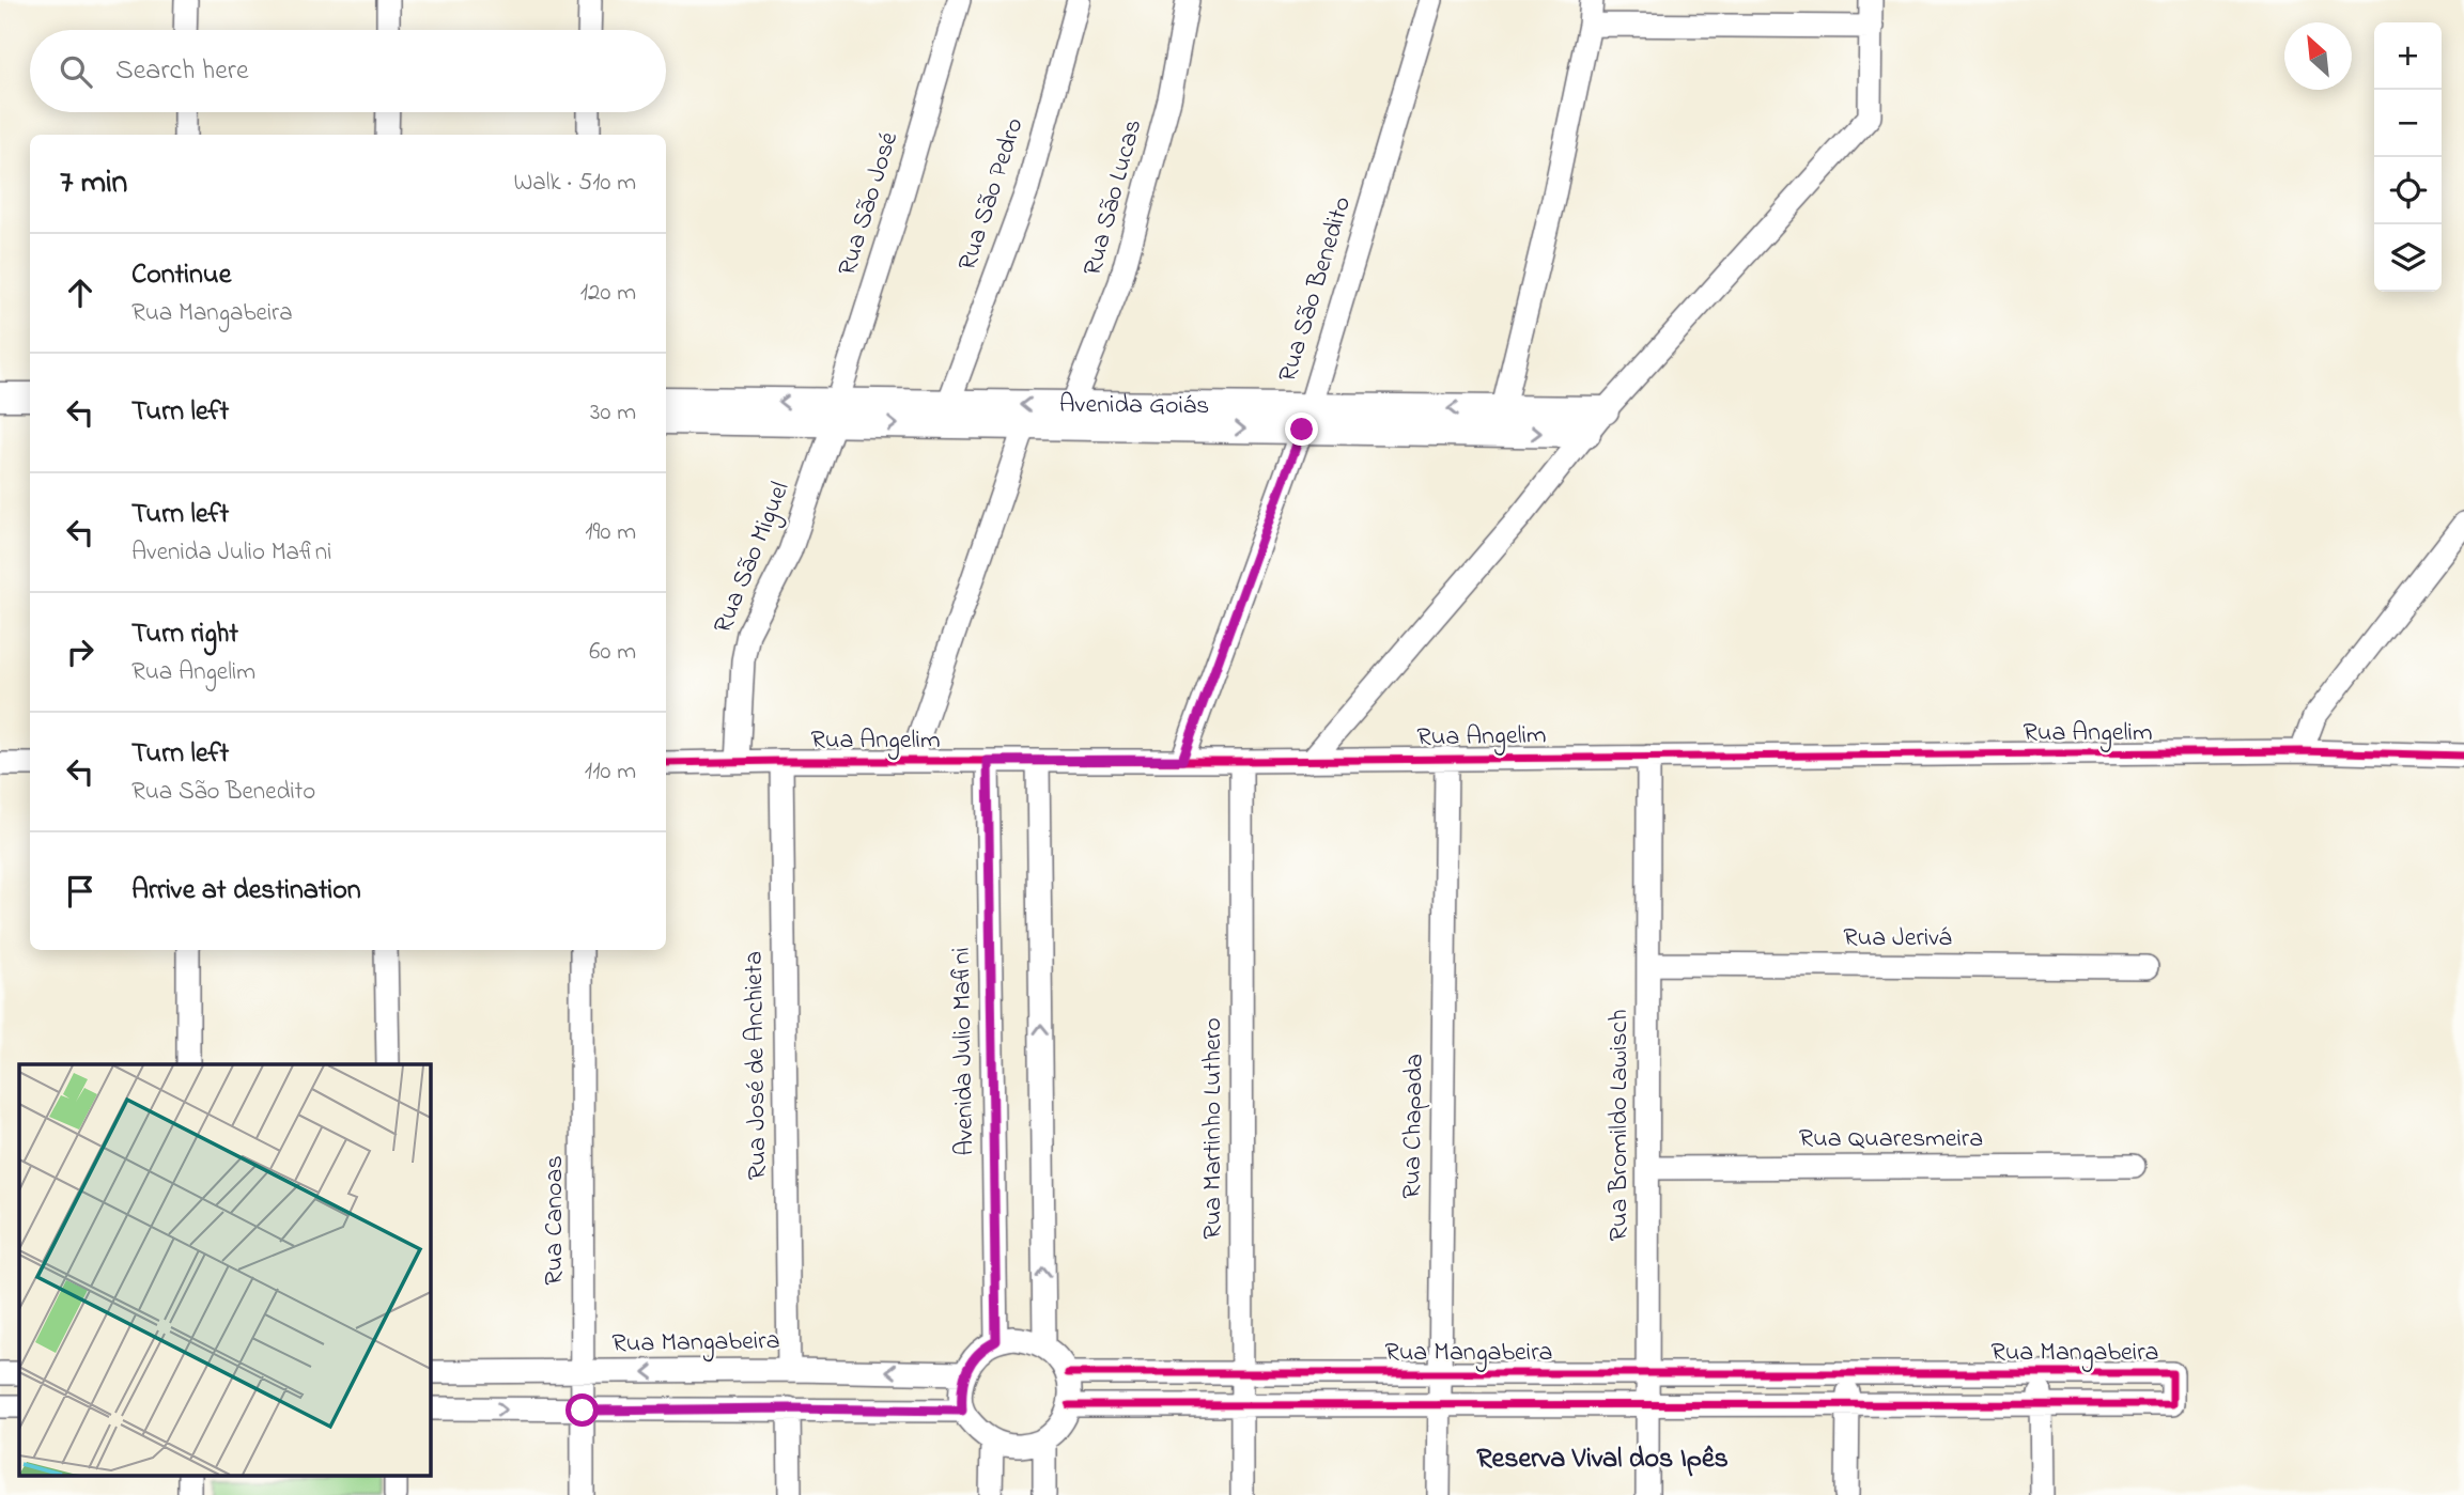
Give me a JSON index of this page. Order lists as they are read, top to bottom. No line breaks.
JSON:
{"streets":{"street":["Rua São Pedro","Rua São Lucas","Rua São José","Rua São Benedito","Avenida Goiás","Rua São Miguel","Rua Angelim","Rua Jerivá","Avenida Julio Mafini","Rua José de Anchieta","Rua Bromildo Lawisch","Rua Chapada","Rua Martinho Luthero","Rua Quaresmeira","Rua Canoas","Rua Mangabeira"]},"crossings":[["Rua São Pedro","Avenida Goiás"],["Rua São Lucas","Avenida Goiás"],["Rua São José","Avenida Goiás"],["Rua São José","Rua São Miguel"],["Rua São Benedito","Avenida Goiás"],["Rua São Benedito","Rua Angelim"],["Avenida Goiás","Rua São Miguel"],["Rua São Miguel","Rua Angelim"],["Rua Angelim","Avenida Julio Mafini"],["Rua Angelim","Rua José de Anchieta"],["Rua Angelim","Rua Bromildo Lawisch"],["Rua Angelim","Rua Chapada"],["Rua Angelim","Rua Martinho Luthero"],["Rua Jerivá","Rua Bromildo Lawisch"],["Avenida Julio Mafini","Rua Mangabeira"],["Rua José de Anchieta","Rua Mangabeira"],["Rua Bromildo Lawisch","Rua Quaresmeira"],["Rua Bromildo Lawisch","Rua Mangabeira"],["Rua Chapada","Rua Mangabeira"],["Rua Martinho Luthero","Rua Mangabeira"],["Rua Canoas","Rua Mangabeira"]],"districts":["Reserva Vival dos Ipês"],"north":"top left","page":{"map_buttons":["+","−"],"search":"Search here","heading":["7 min","Walk · 510 m"],"list":[["Continue","Rua Mangabeira","120 m"],["Turn left","30 m"],["Turn left","Avenida Julio Mafini","190 m"],["Turn right","Rua Angelim","60 m"],["Turn left","Rua São Benedito","110 m"],"Arrive at destination"]}}
